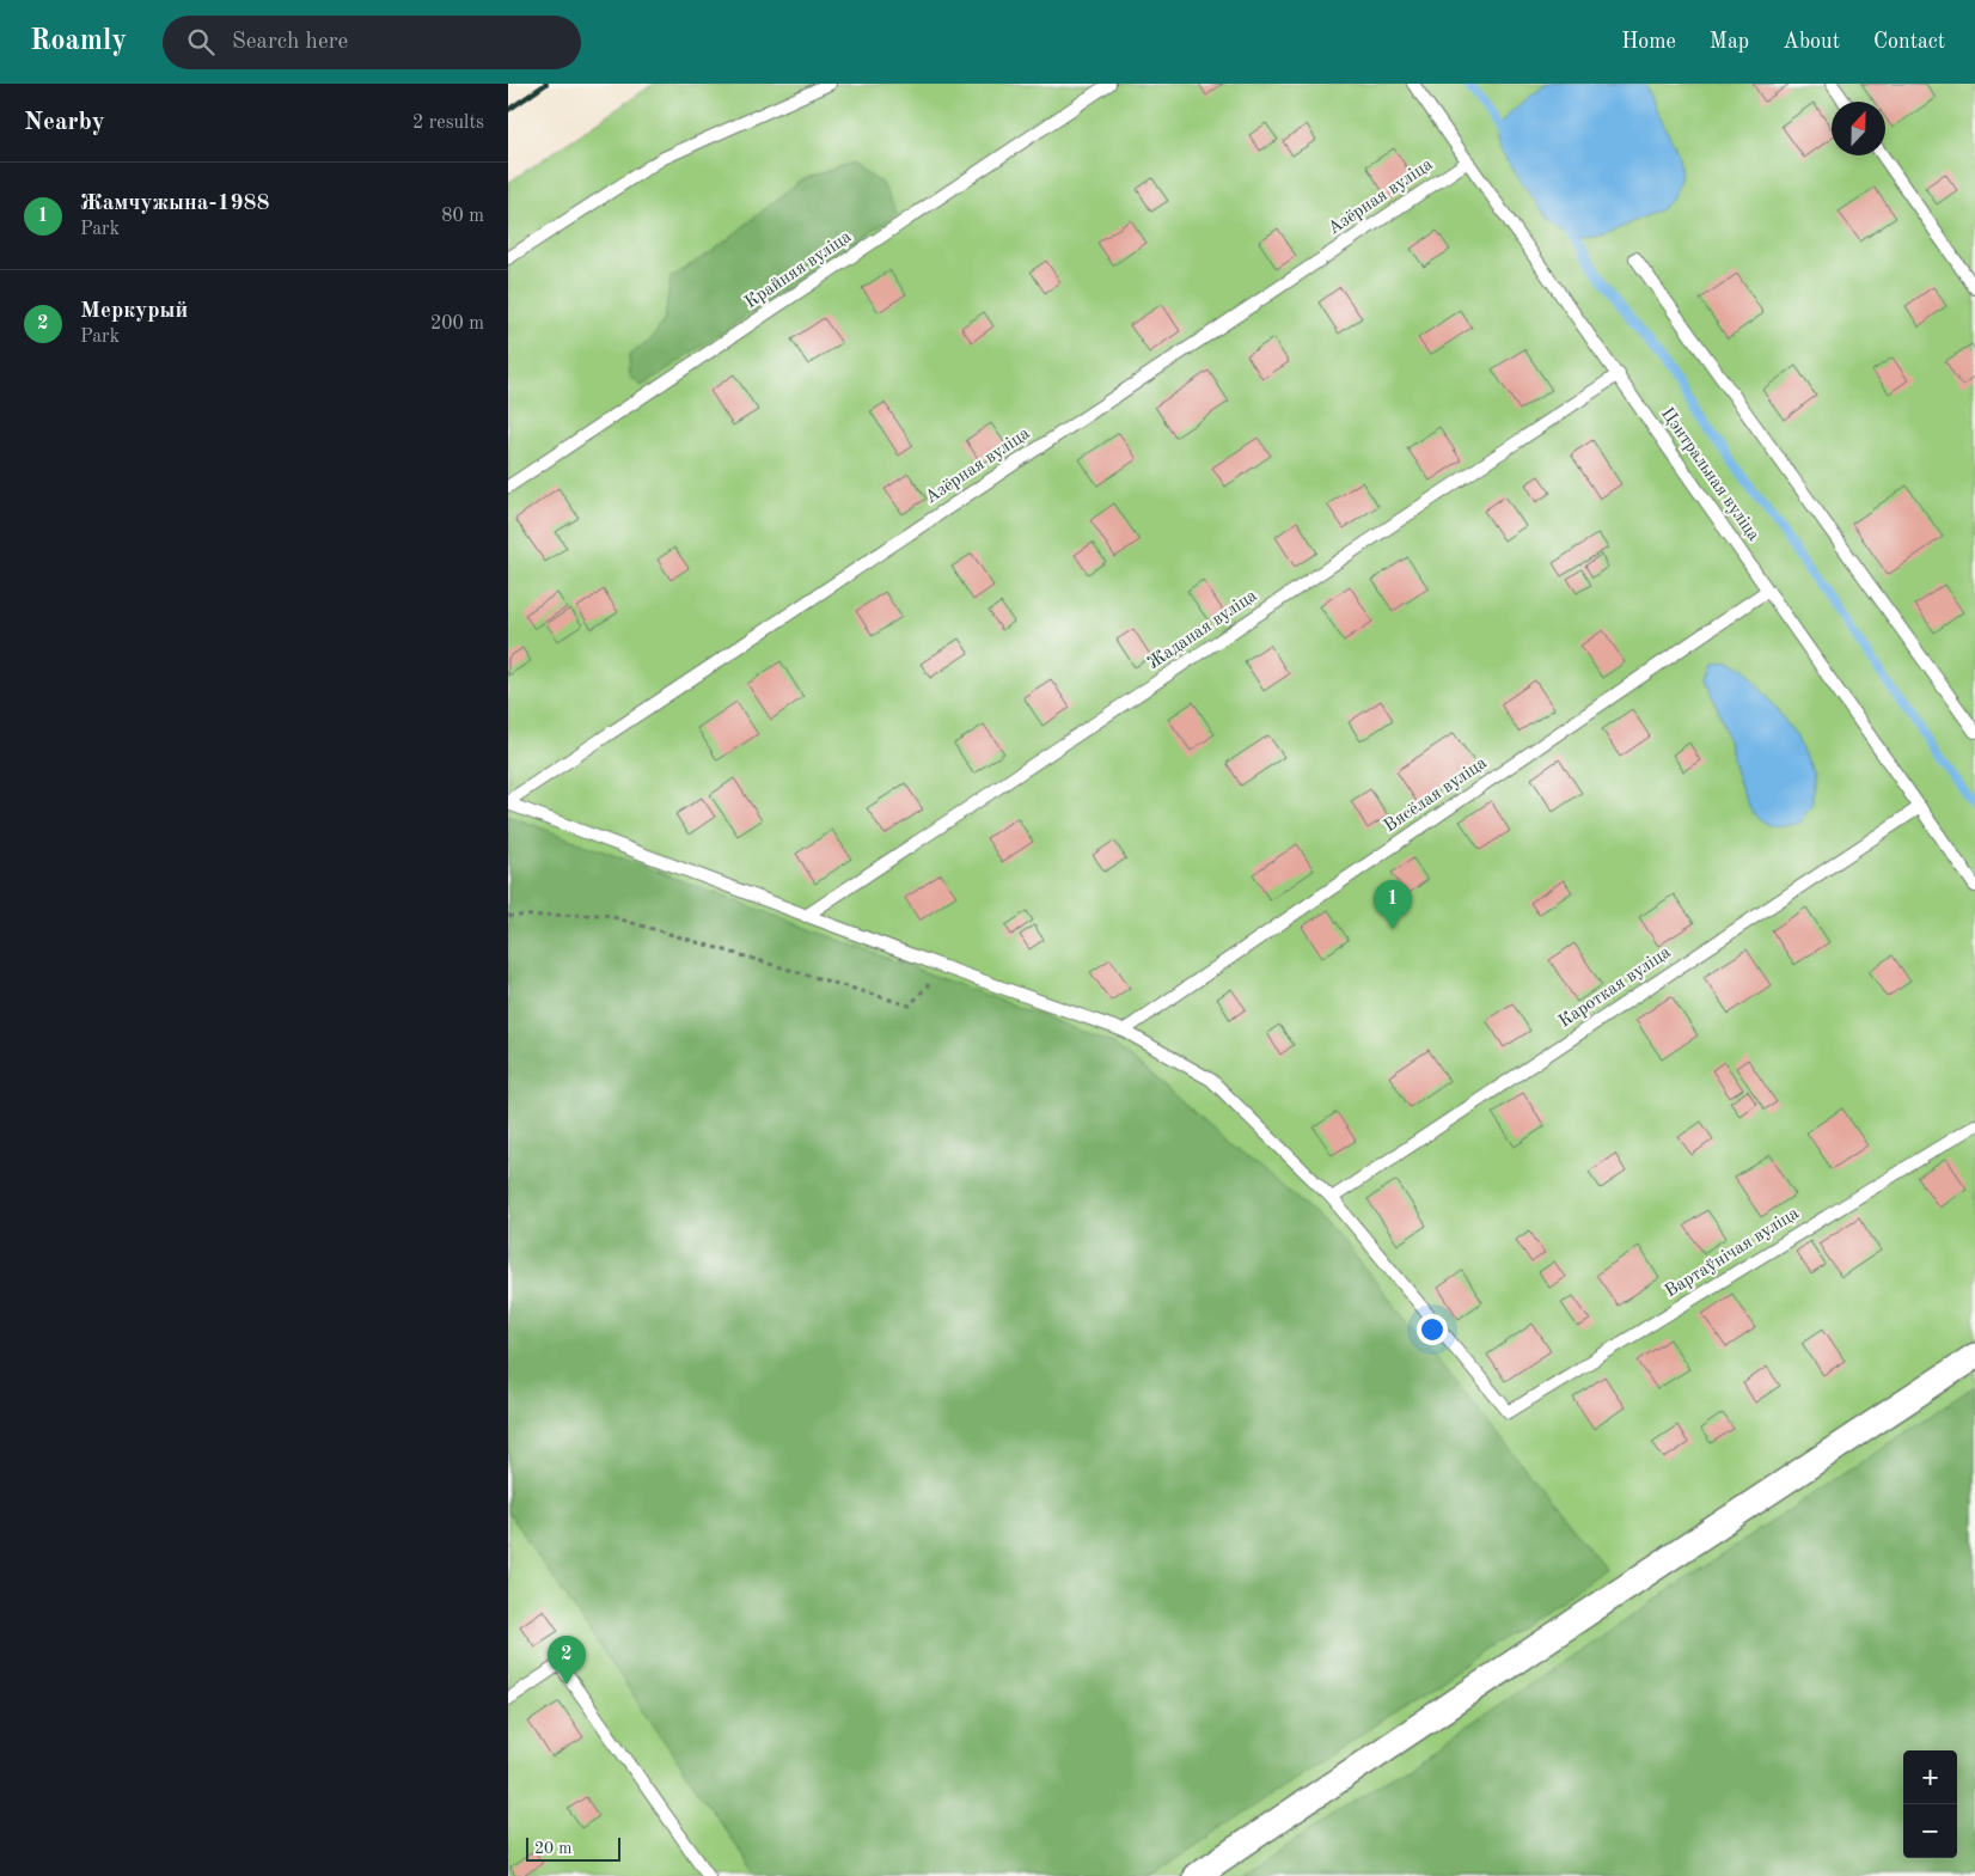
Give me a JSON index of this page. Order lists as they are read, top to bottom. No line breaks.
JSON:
{"streets":{"lane":["Азёрная вуліца","Крайняя вуліца","Цэнтральная вуліца","Жаданая вуліца","Вясёлая вуліца","Кароткая вуліца","Вартаўнічая вуліца"]},"crossings":[["Азёрная вуліца","Цэнтральная вуліца"],["Цэнтральная вуліца","Жаданая вуліца"],["Цэнтральная вуліца","Вясёлая вуліца"],["Цэнтральная вуліца","Кароткая вуліца"],["Кароткая вуліца","Вартаўнічая вуліца"]],"scale_bar":"20 m","north":"top","page":{"header":"Roamly","search":"Search here","nav":["Home","Map","About","Contact"],"heading":["Nearby","2 results"],"list":[{"mark":"1","name":"Жамчужына-1988","note":"Park","value":"80 m"},{"mark":"2","name":"Меркурый","note":"Park","value":"200 m"}],"pins":["1","2"],"map_buttons":["+","−"],"scale":"20 m"}}
